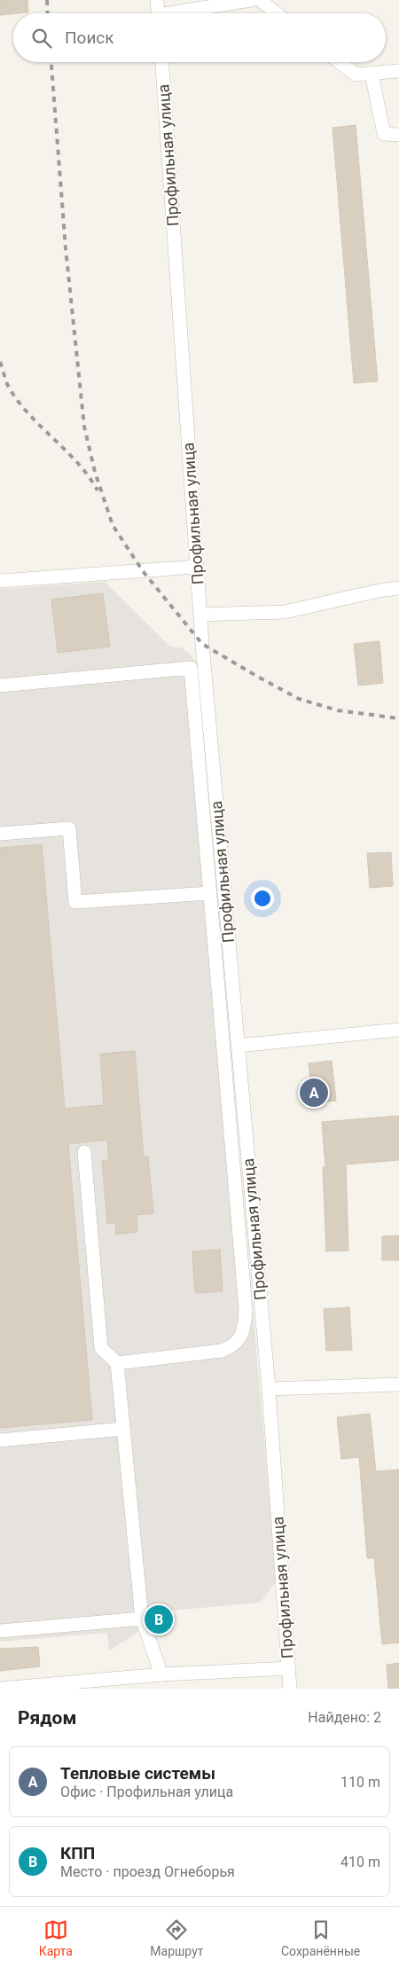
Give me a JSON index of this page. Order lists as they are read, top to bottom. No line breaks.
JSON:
{"streets":{"street":["Профильная улица"]},"page":{"search":"Поиск","pins":["A","B"],"heading":["Рядом","Найдено: 2"],"list":[{"mark":"A","name":"Тепловые системы","note":"Офис · Профильная улица","value":"110 m"},{"mark":"B","name":"КПП","note":"Место · проезд Огнеборья","value":"410 m"}],"nav":["Карта","Маршрут","Сохранённые"]}}
